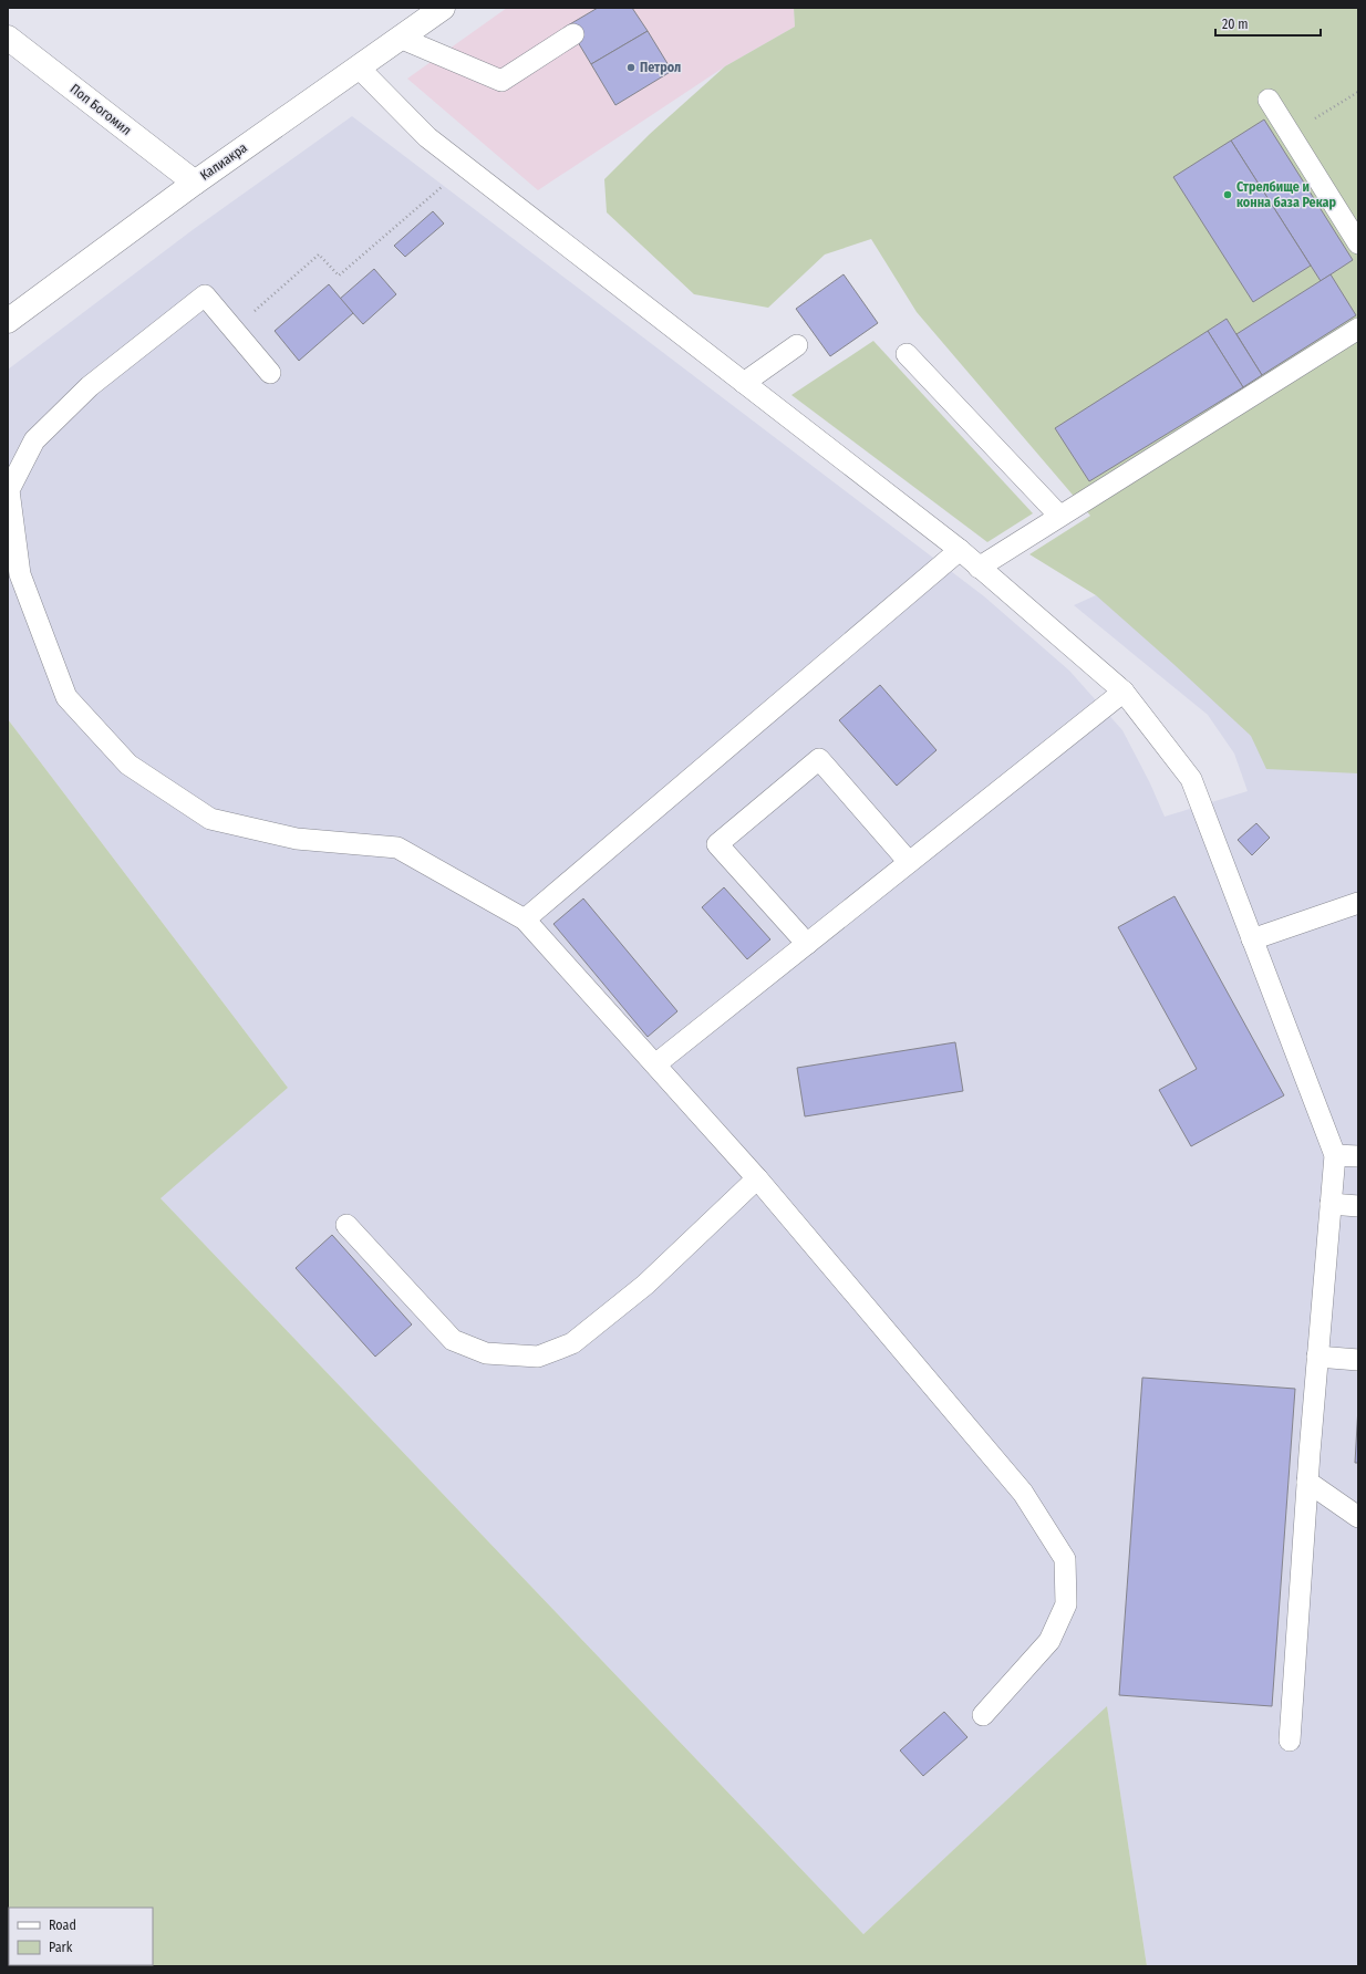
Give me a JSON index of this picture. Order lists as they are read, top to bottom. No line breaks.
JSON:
{"streets":{"street":["Поп Богомил","Калиакра"]},"crossings":[["Поп Богомил","Калиакра"]],"places":["Петрол","Стрелбище и конна база Рекар"],"legend":["Road","Park"],"scale_bar":"20 m"}
